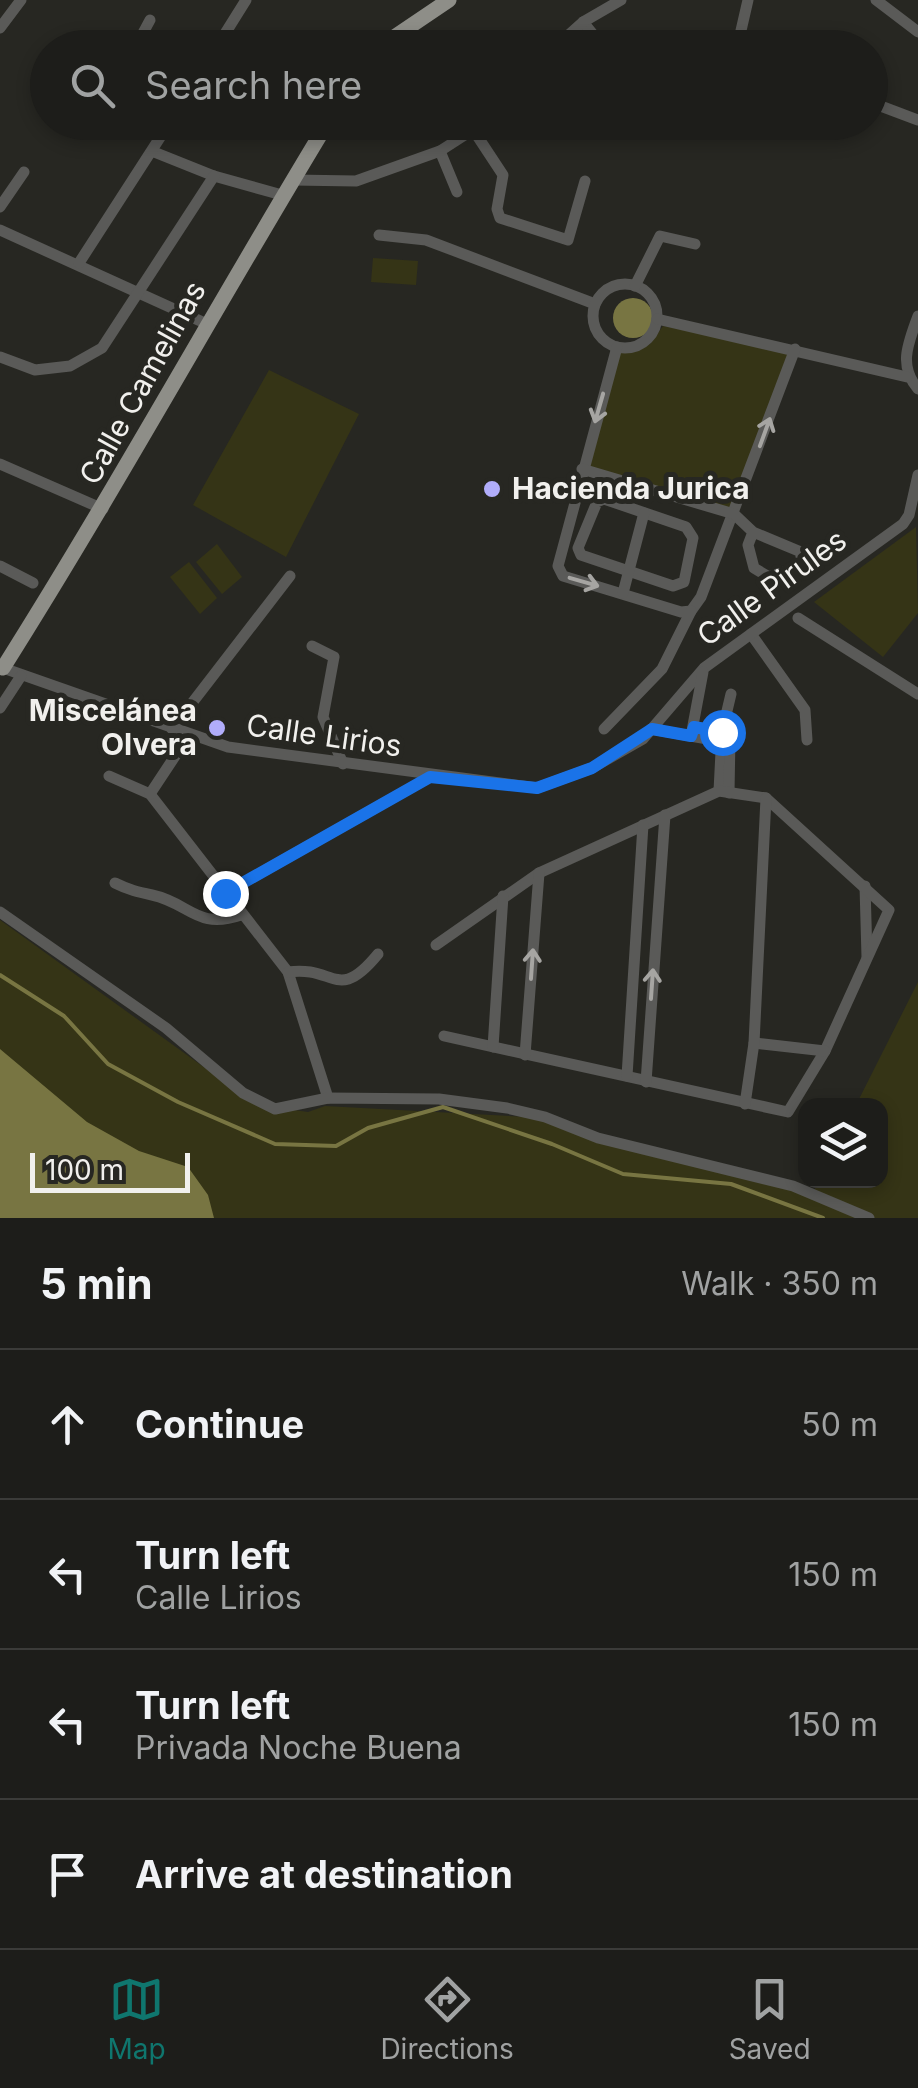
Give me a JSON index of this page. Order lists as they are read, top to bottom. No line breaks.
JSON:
{"streets":{"main road":["Calle Camelinas"],"street":["Calle Pirules","Calle Lirios"]},"crossings":[["Calle Camelinas","Calle Lirios"],["Calle Pirules","Calle Lirios"]],"places":["Hacienda Jurica","Miscelánea Olvera"],"scale_bar":"100 m","page":{"search":"Search here","scale":"100 m","heading":["5 min","Walk · 350 m"],"list":[["Continue","50 m"],["Turn left","Calle Lirios","150 m"],["Turn left","Privada Noche Buena","150 m"],"Arrive at destination"],"nav":["Map","Directions","Saved"]}}
